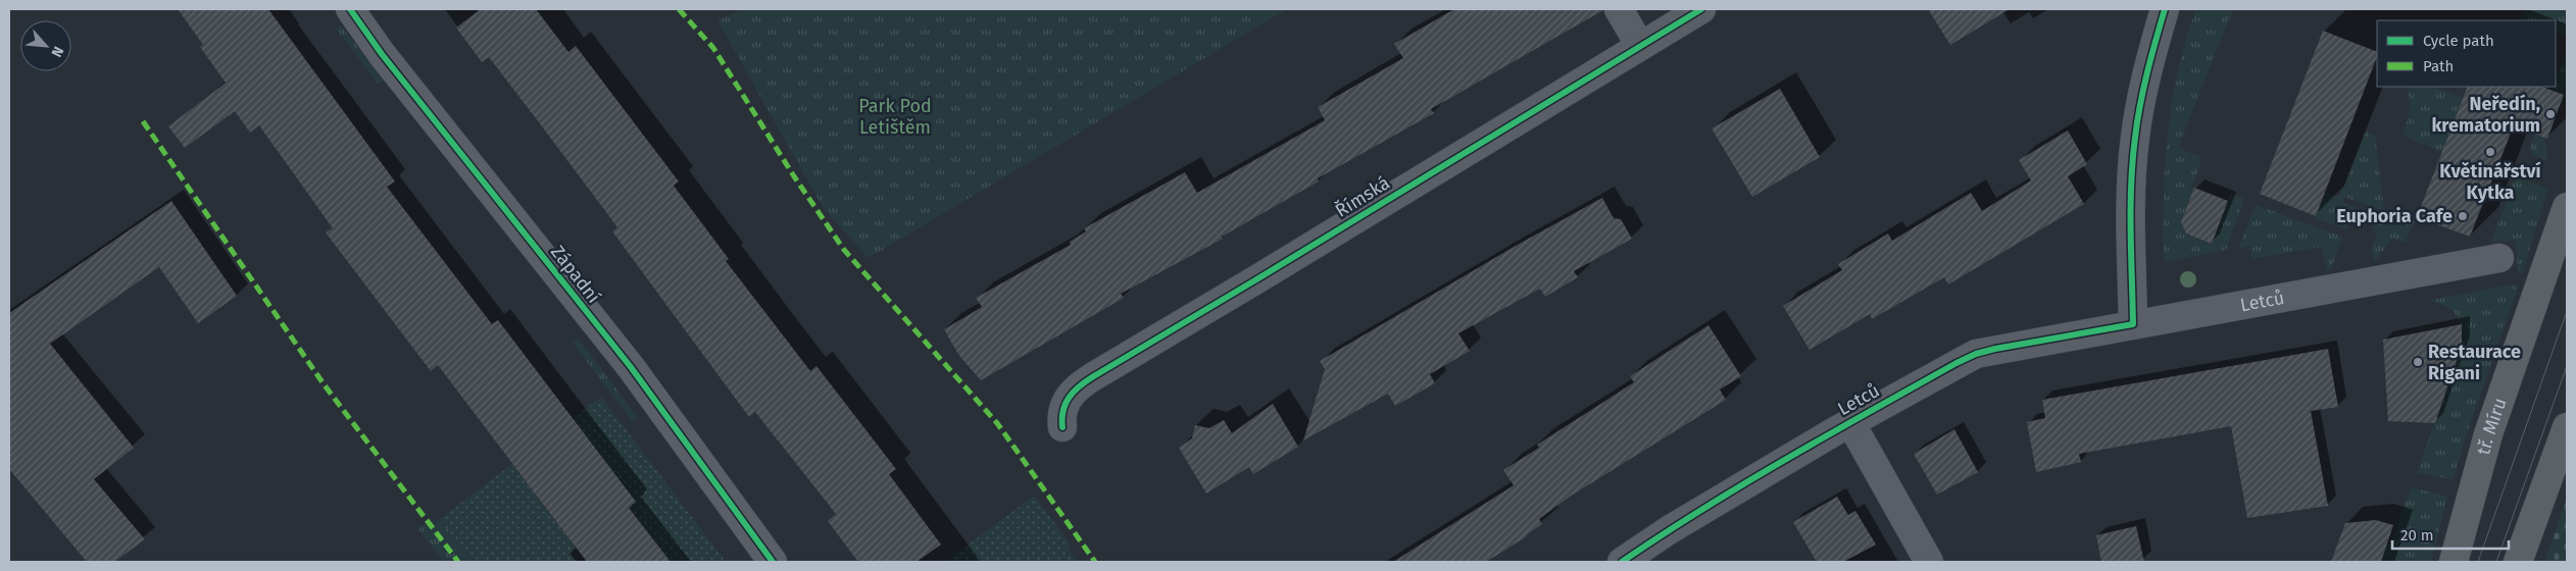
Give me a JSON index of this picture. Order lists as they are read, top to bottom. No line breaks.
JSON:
{"streets":{"main road":["tř. Míru"],"street":["Římská","Západní","Letců"]},"parks":["Park Pod Letištěm"],"places":["Neředín, krematorium","Květinářství Kytka","Euphoria Cafe","Restaurace Rigani"],"legend":["Cycle path","Path"],"scale_bar":"20 m","north":"bottom right"}
